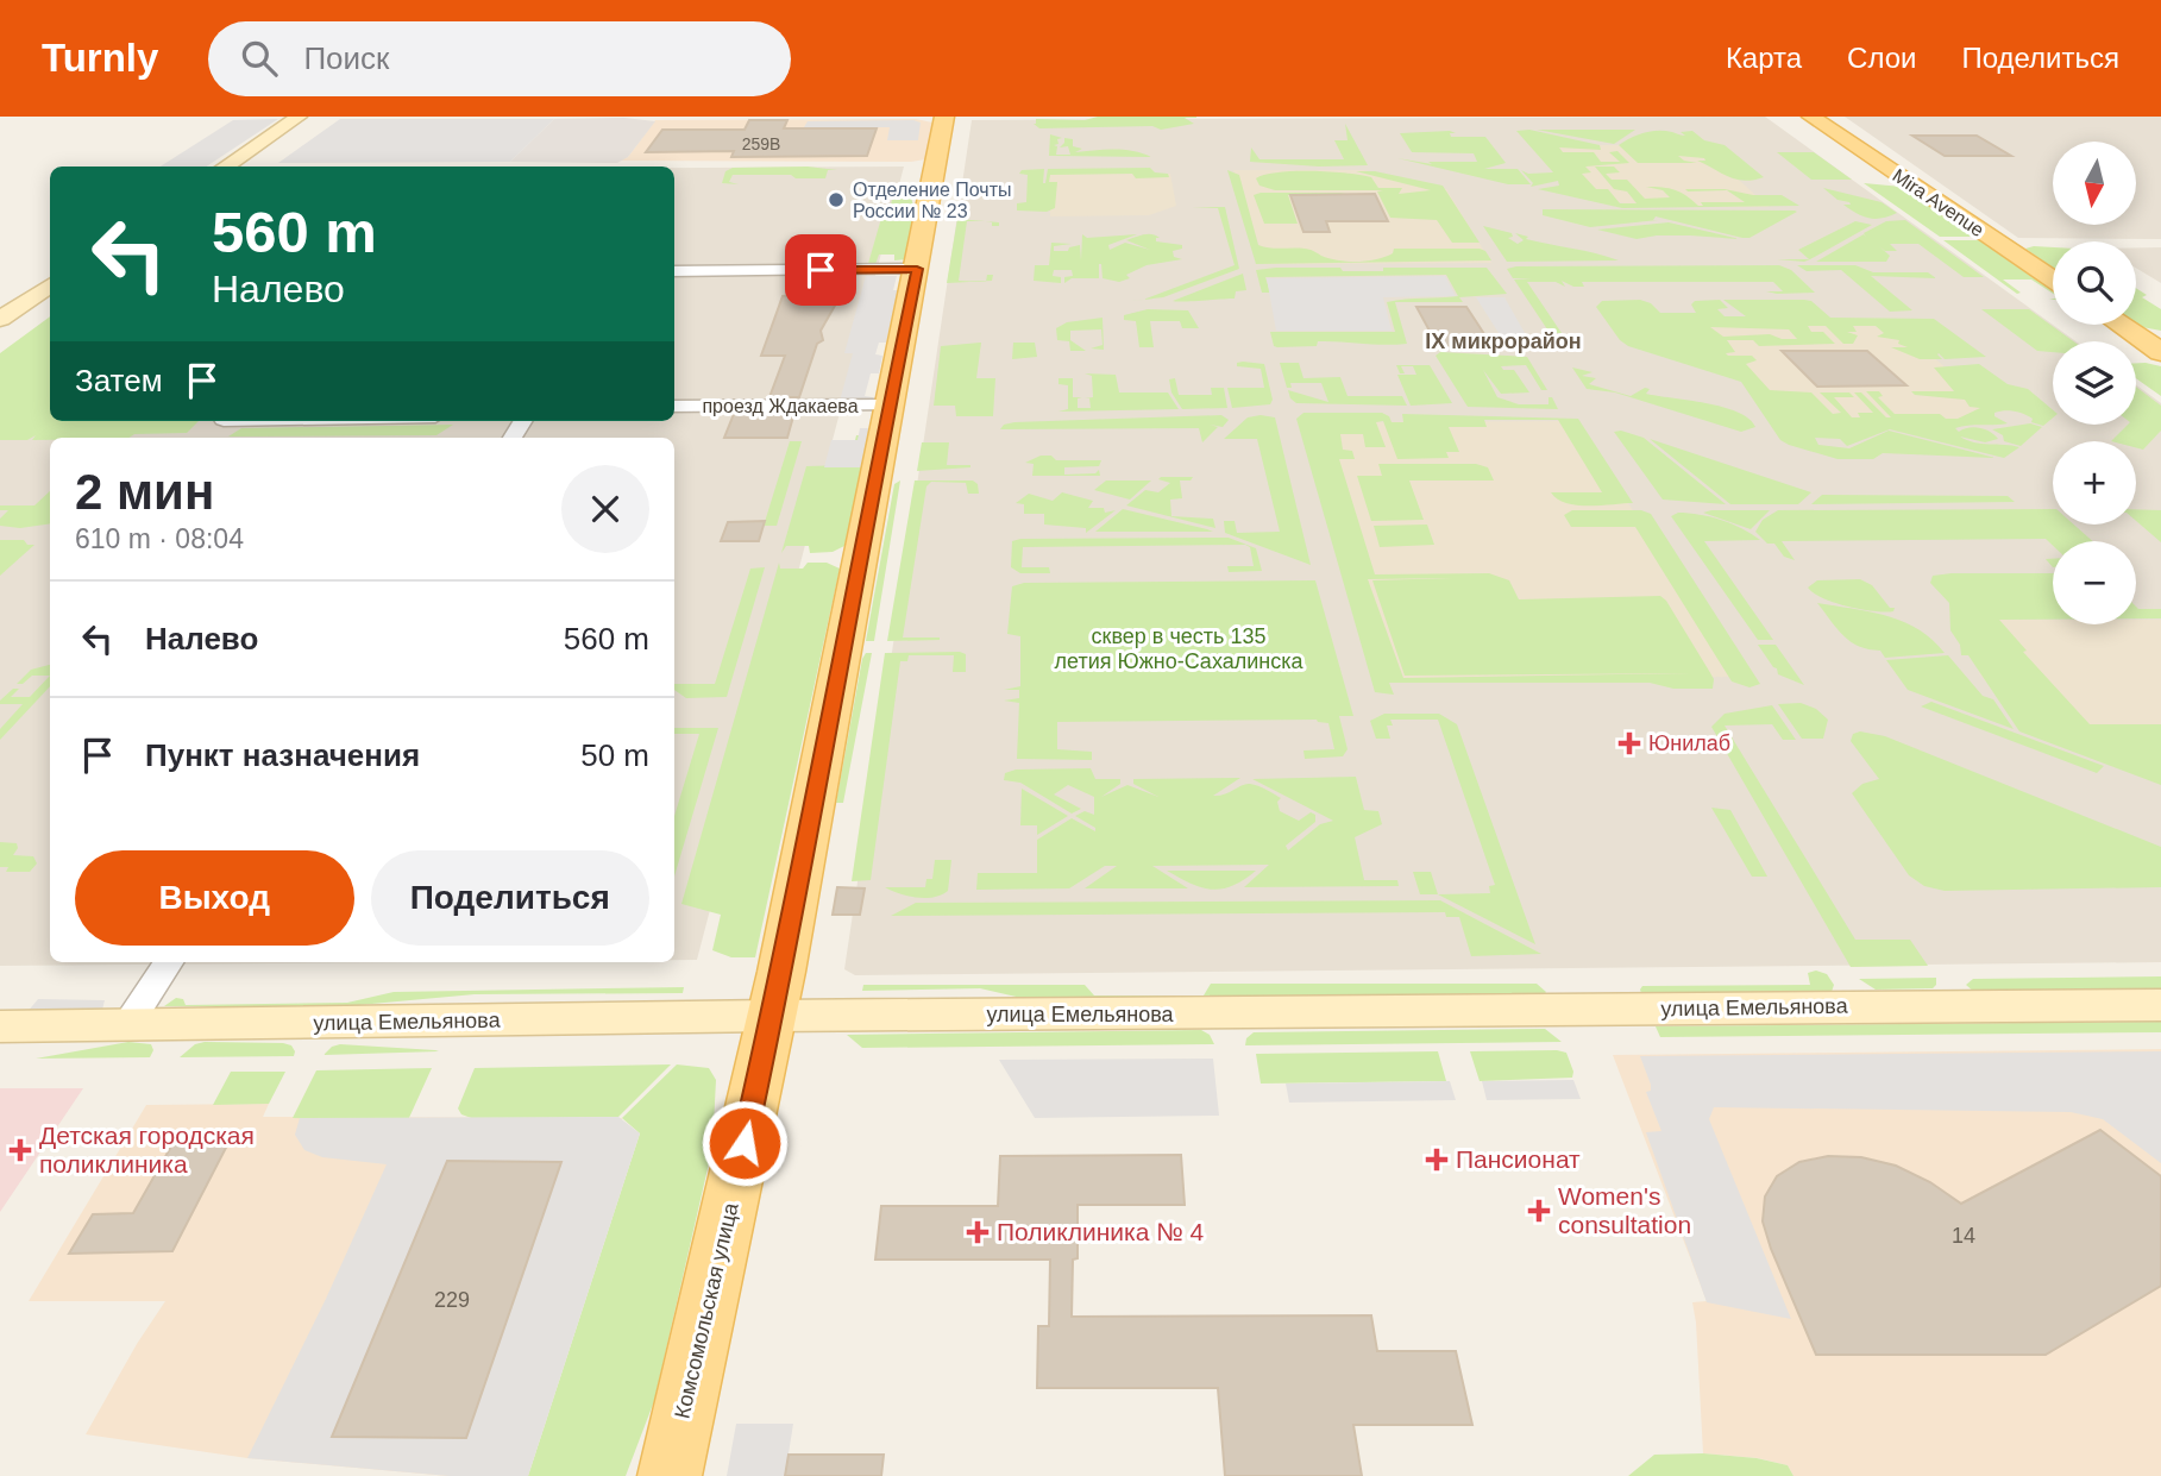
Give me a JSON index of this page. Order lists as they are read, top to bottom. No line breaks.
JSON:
{"streets":{"main road":["Mira Avenue","улица Емельянова","Комсомольская улица"],"street":["проезд Ждакаева"]},"crossings":[["проезд Ждакаева","Комсомольская улица"],["улица Емельянова","Комсомольская улица"]],"districts":["IX микрорайон"],"parks":["сквер в честь 135 летия Южно-Сахалинска"],"places":{"other":["Отделение Почты России № 23"],"health":["Юнилаб","Детская городская поликлиника","Пансионат","Women's consultation","Поликлиника № 4"]},"house_numbers":["259В","14","229"],"north":"bottom","page":{"header":"Turnly","search":"Поиск","nav":["Карта","Слои","Поделиться"],"map_buttons":["+","−"],"turn":["560 m","Налево"],"then":"Затем","heading":["2 мин","610 m · 08:04"],"list":[{"name":"Налево","value":"560 m"},{"name":"Пункт назначения","value":"50 m"}],"buttons":["Выход","Поделиться"]}}
